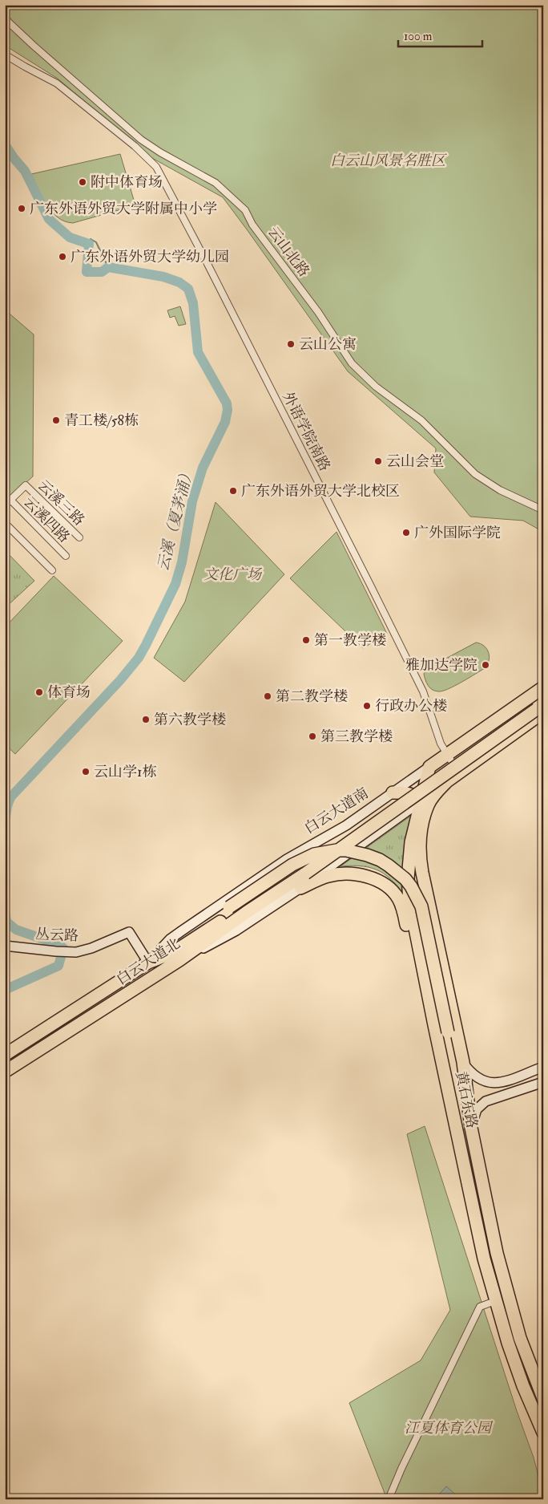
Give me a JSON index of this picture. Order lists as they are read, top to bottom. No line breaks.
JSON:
{"streets":{"highway":["白云大道南","白云大道北","黄石东路"],"main road":["丛云路"],"street":["云山北路","外语学院南路","云溪三路","云溪四路"]},"crossings":[["外语学院南路","白云大道南"],["云溪三路","云溪四路"],["白云大道南","丛云路"],["白云大道南","白云大道北"],["白云大道南","黄石东路"],["丛云路","白云大道北"]],"water":["云溪（夏茅涌）"],"parks":["白云山风景名胜区","文化广场","江夏体育公园"],"places":["附中体育场","广东外语外贸大学附属中小学","广东外语外贸大学幼儿园","云山公寓","青工楼/58栋","云山会堂","广东外语外贸大学北校区","广外国际学院","第一教学楼","雅加达学院","体育场","第二教学楼","行政办公楼","第六教学楼","第三教学楼","云山学1栋"],"scale_bar":"100 m"}
